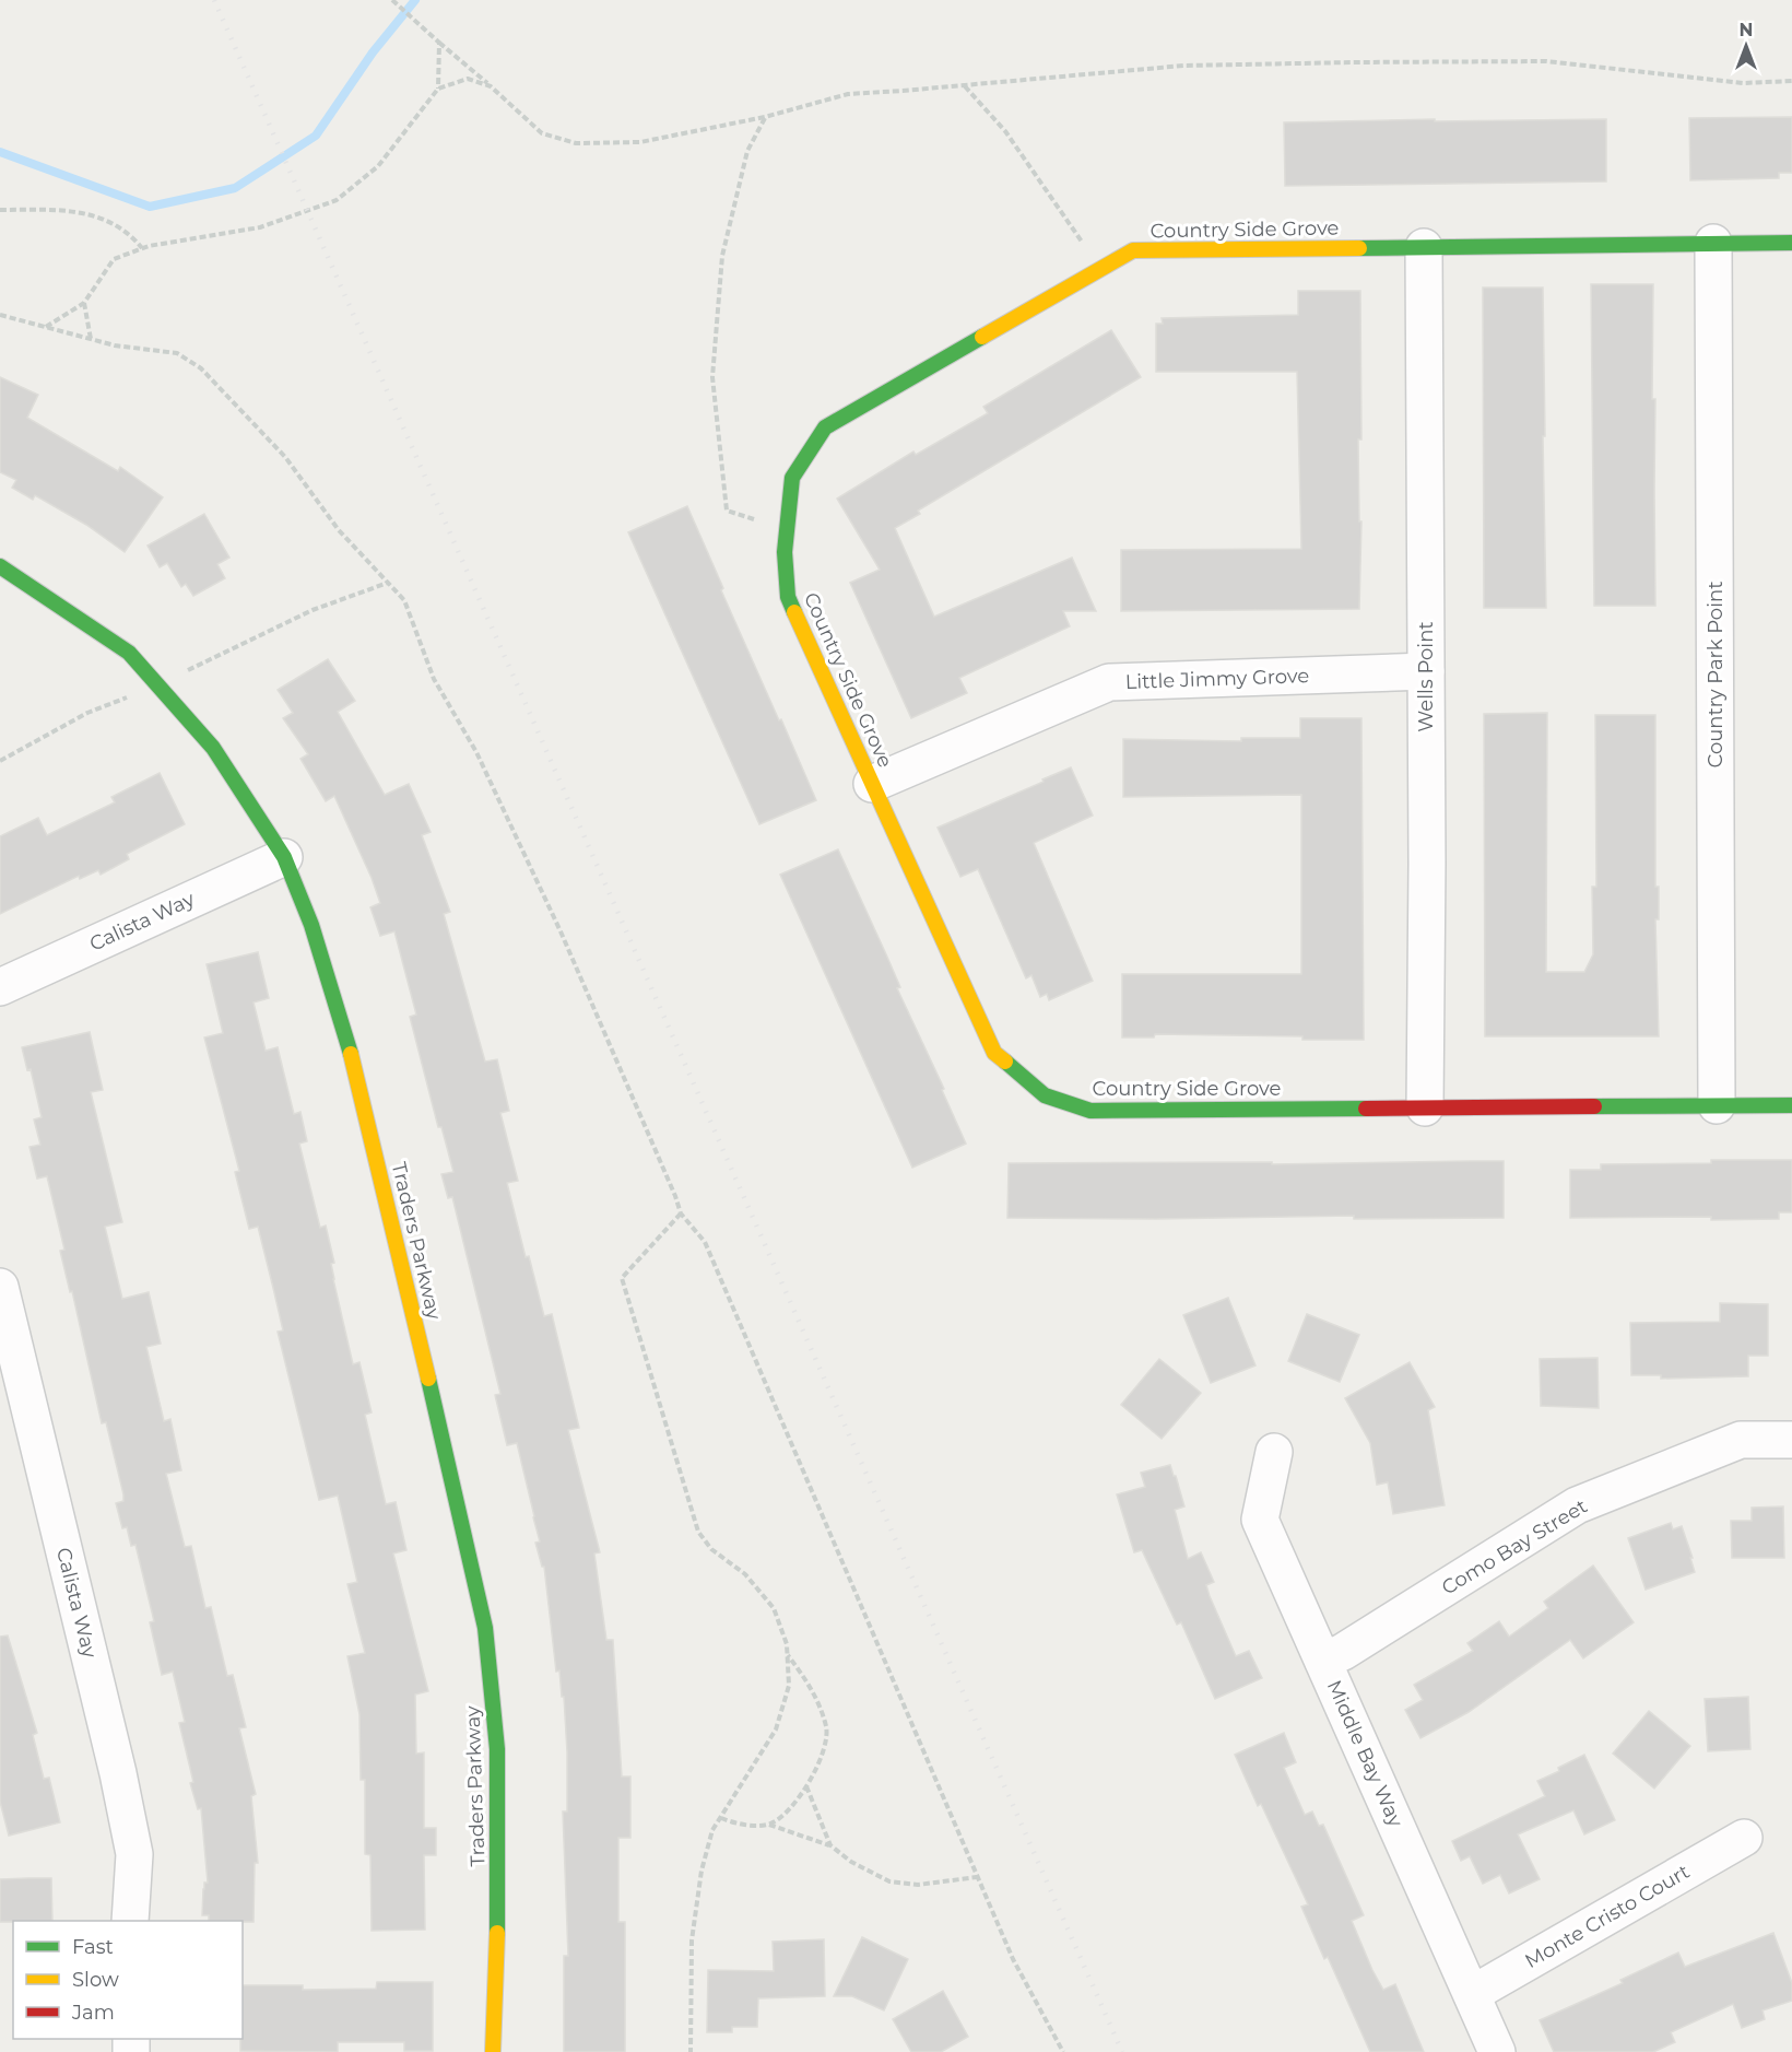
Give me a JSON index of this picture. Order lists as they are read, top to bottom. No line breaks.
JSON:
{"streets":{"street":["Country Side Grove","Country Park Point","Wells Point","Little Jimmy Grove","Calista Way","Traders Parkway","Como Bay Street","Middle Bay Way","Monte Cristo Court"]},"crossings":[["Country Side Grove","Country Park Point"],["Country Side Grove","Wells Point"],["Country Side Grove","Little Jimmy Grove"],["Wells Point","Little Jimmy Grove"],["Calista Way","Traders Parkway"],["Como Bay Street","Middle Bay Way"],["Middle Bay Way","Monte Cristo Court"]],"legend":["Fast","Slow","Jam"],"north":"top"}
